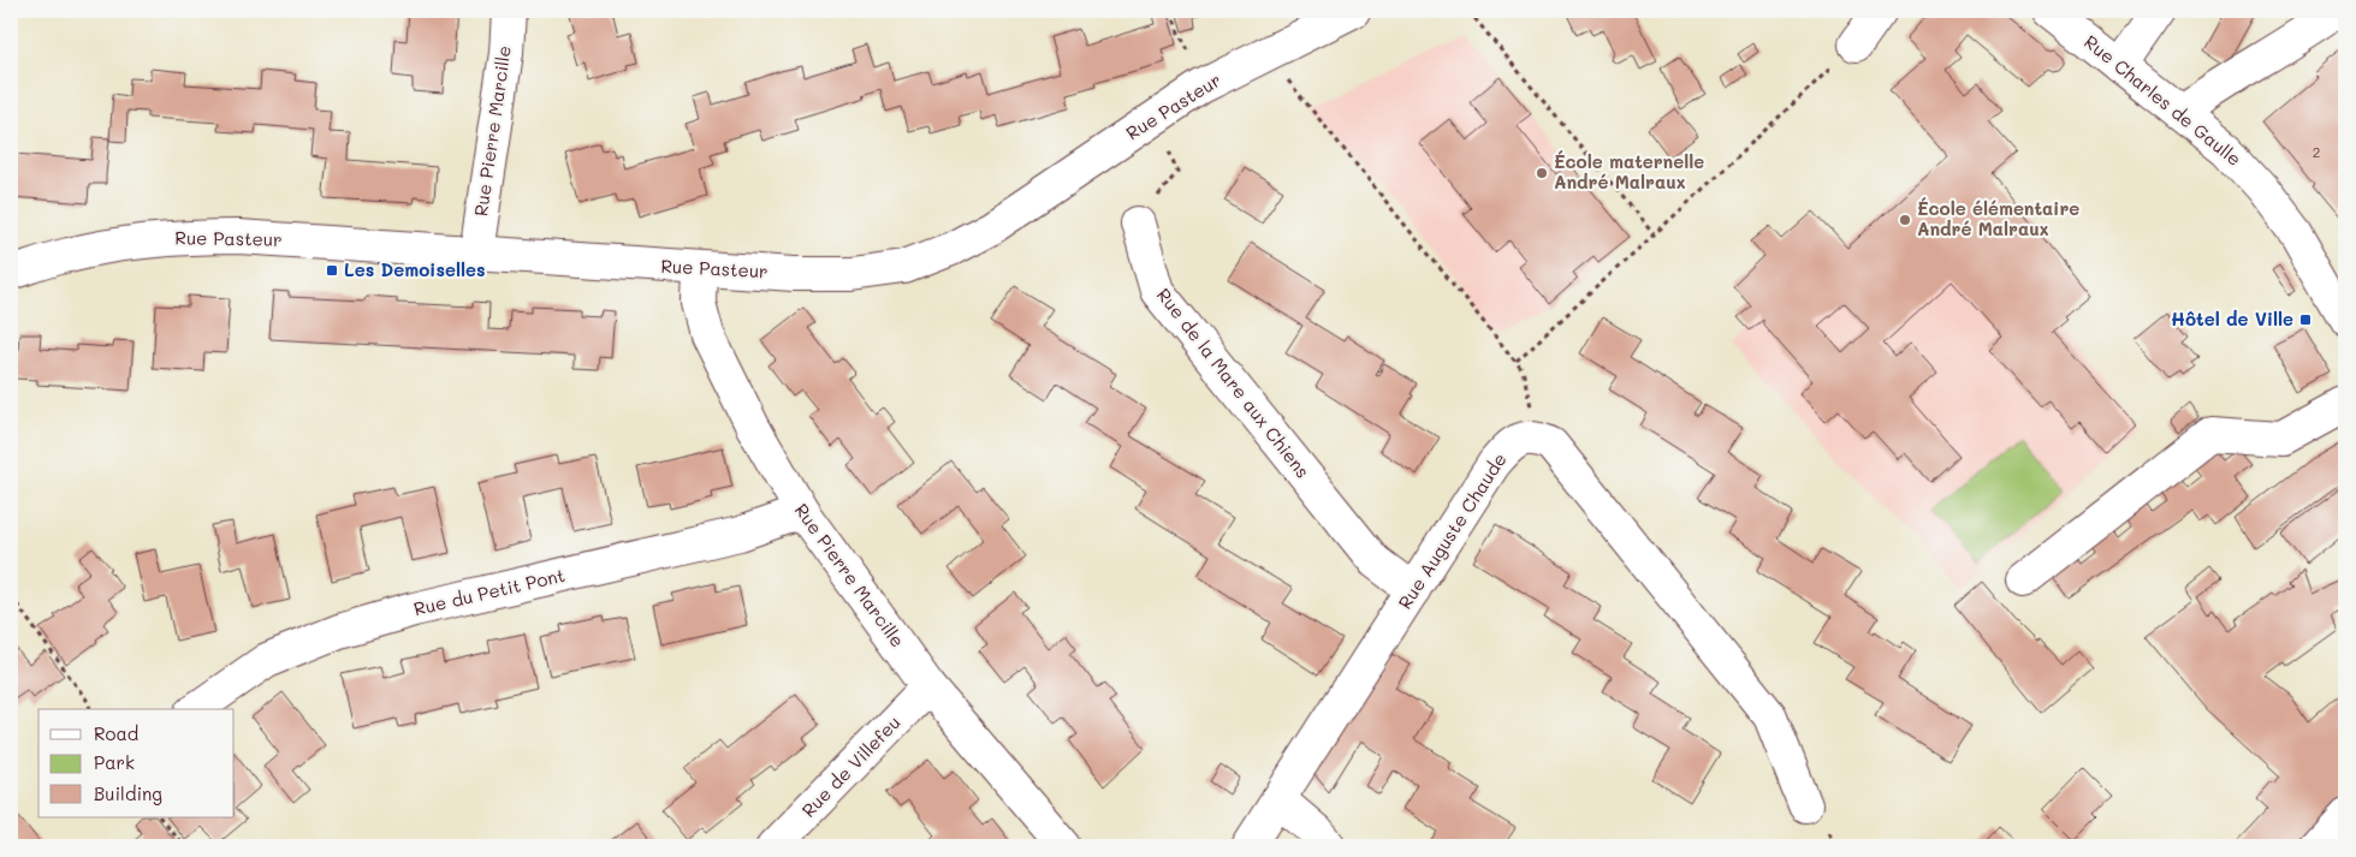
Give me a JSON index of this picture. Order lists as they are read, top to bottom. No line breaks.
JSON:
{"streets":{"street":["Rue Charles de Gaulle","Rue Pasteur","Rue Pierre Marcille","Rue de la Mare aux Chiens","Rue Auguste Chaude","Rue du Petit Pont","Rue de Villefeu"]},"crossings":[["Rue Pasteur","Rue Pierre Marcille"],["Rue Pierre Marcille","Rue du Petit Pont"],["Rue Pierre Marcille","Rue de Villefeu"],["Rue de la Mare aux Chiens","Rue Auguste Chaude"]],"places":{"other":["École maternelle André Malraux","École élémentaire André Malraux"],"transit":["Les Demoiselles","Hôtel de Ville"]},"house_numbers":["2"],"legend":["Road","Park","Building"]}
